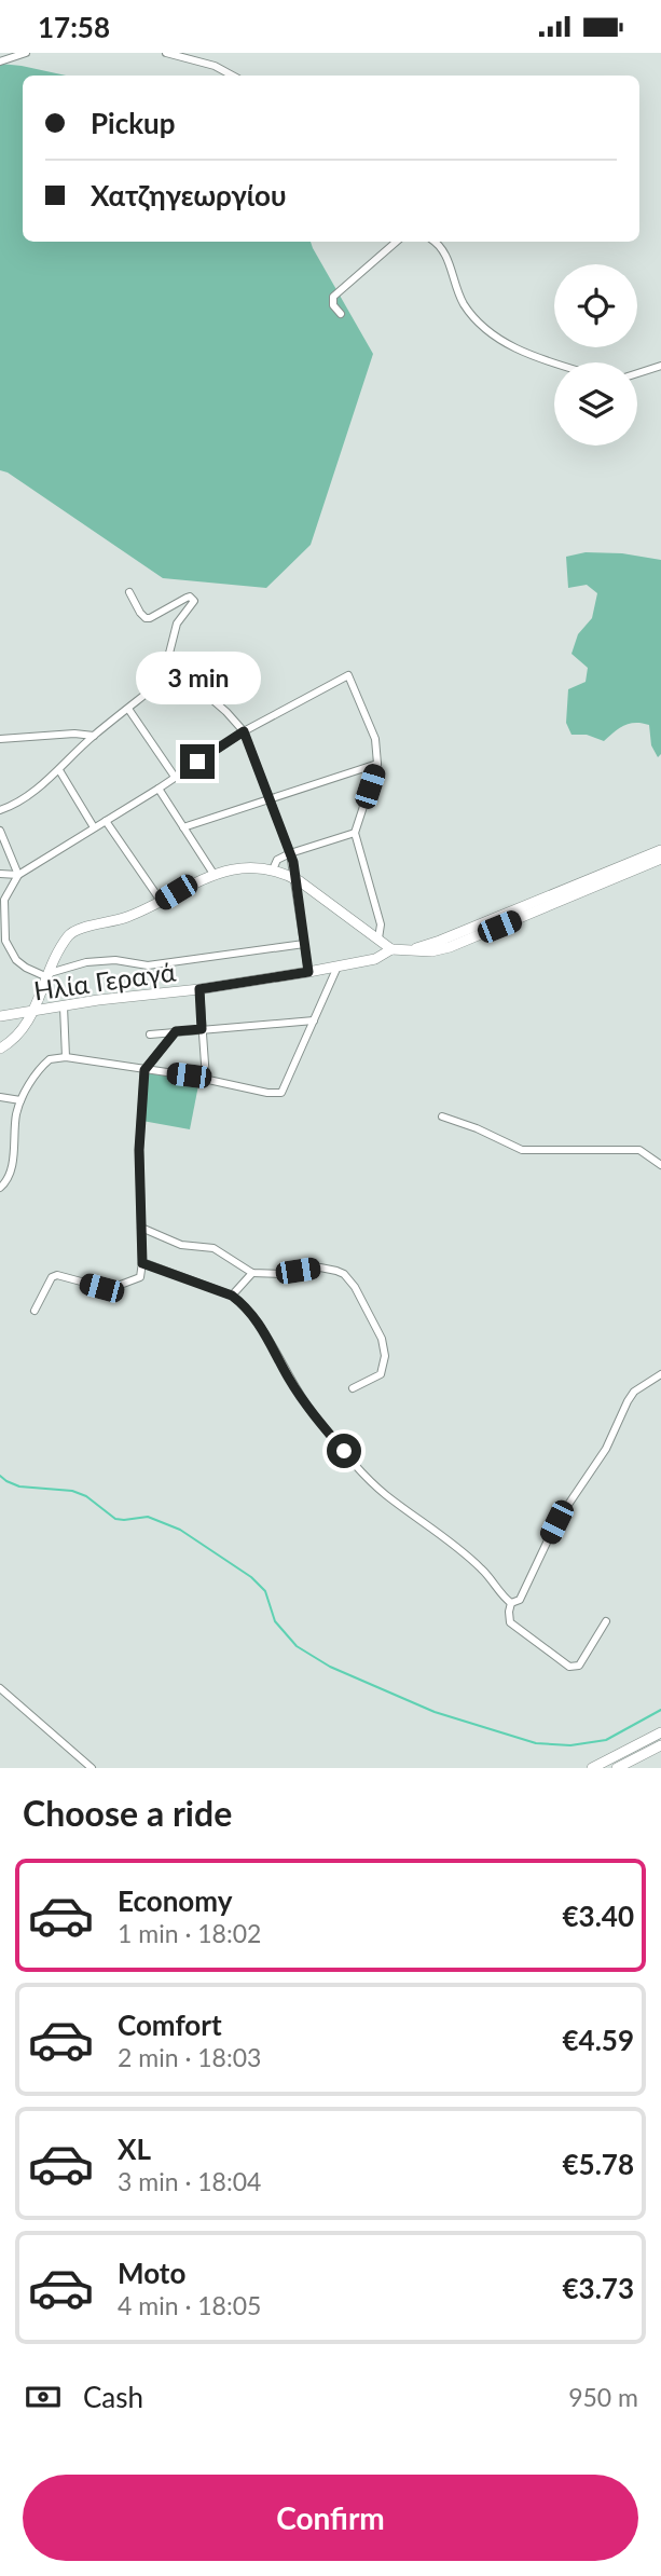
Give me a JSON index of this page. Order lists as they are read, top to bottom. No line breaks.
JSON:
{"streets":{"street":["Ηλία Γεραγά"]},"page":{"status":"17:58","banner":["Pickup","Χατζηγεωργίου"],"bubble":"3 min","heading":"Choose a ride","list":[{"name":"Economy","note":"1 min · 18:02","value":"€3.40"},{"name":"Comfort","note":"2 min · 18:03","value":"€4.59"},{"name":"XL","note":"3 min · 18:04","value":"€5.78"},{"name":"Moto","note":"4 min · 18:05","value":"€3.73"}],"pay":["Cash","950 m"],"buttons":"Confirm"}}
